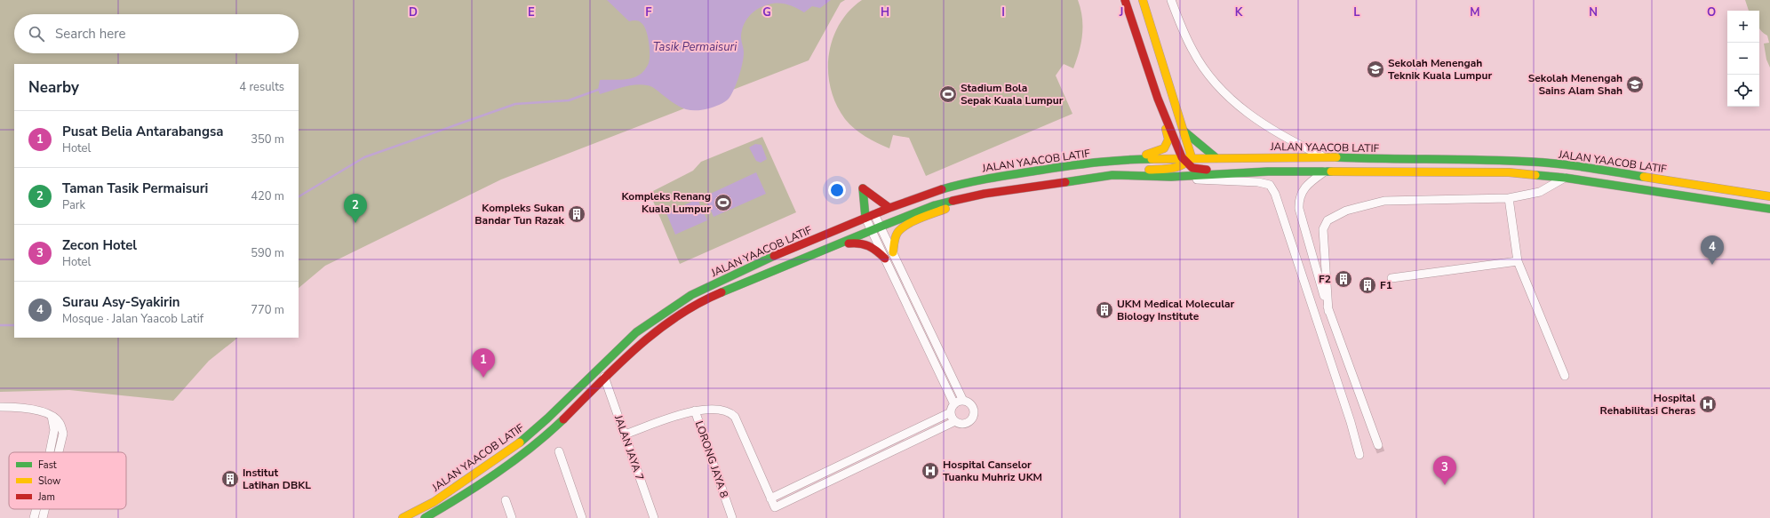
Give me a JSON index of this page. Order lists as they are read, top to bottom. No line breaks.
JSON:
{"streets":{"street":["JALAN YAACOB LATIF","JALAN JAYA 7","LORONG JAYA 8"]},"crossings":[["JALAN YAACOB LATIF","JALAN JAYA 7"],["JALAN JAYA 7","LORONG JAYA 8"]],"water":["Tasik Permaisuri"],"places":{"school or university":["Sekolah Menengah Teknik Kuala Lumpur","Sekolah Menengah Sains Alam Shah"],"sports":["Stadium Bola Sepak Kuala Lumpur","Kompleks Renang Kuala Lumpur"],"building":["Kompleks Sukan Bandar Tun Razak","F2","F1","UKM Medical Molecular Biology Institute","Institut Latihan DBKL"],"hospital":["Hospital Rehabilitasi Cheras","Hospital Canselor Tuanku Muhriz UKM"]},"legend":["Fast","Slow","Jam"],"page":{"map_buttons":["+","−"],"search":"Search here","heading":["Nearby","4 results"],"list":[{"mark":"1","name":"Pusat Belia Antarabangsa","note":"Hotel","value":"350 m"},{"mark":"2","name":"Taman Tasik Permaisuri","note":"Park","value":"420 m"},{"mark":"3","name":"Zecon Hotel","note":"Hotel","value":"590 m"},{"mark":"4","name":"Surau Asy-Syakirin","note":"Mosque · Jalan Yaacob Latif","value":"770 m"}],"pins":["2","4","1","3"]},"grid":{"columns":["D","E","F","G","H","I","J","K","L","M","N","O"]}}
